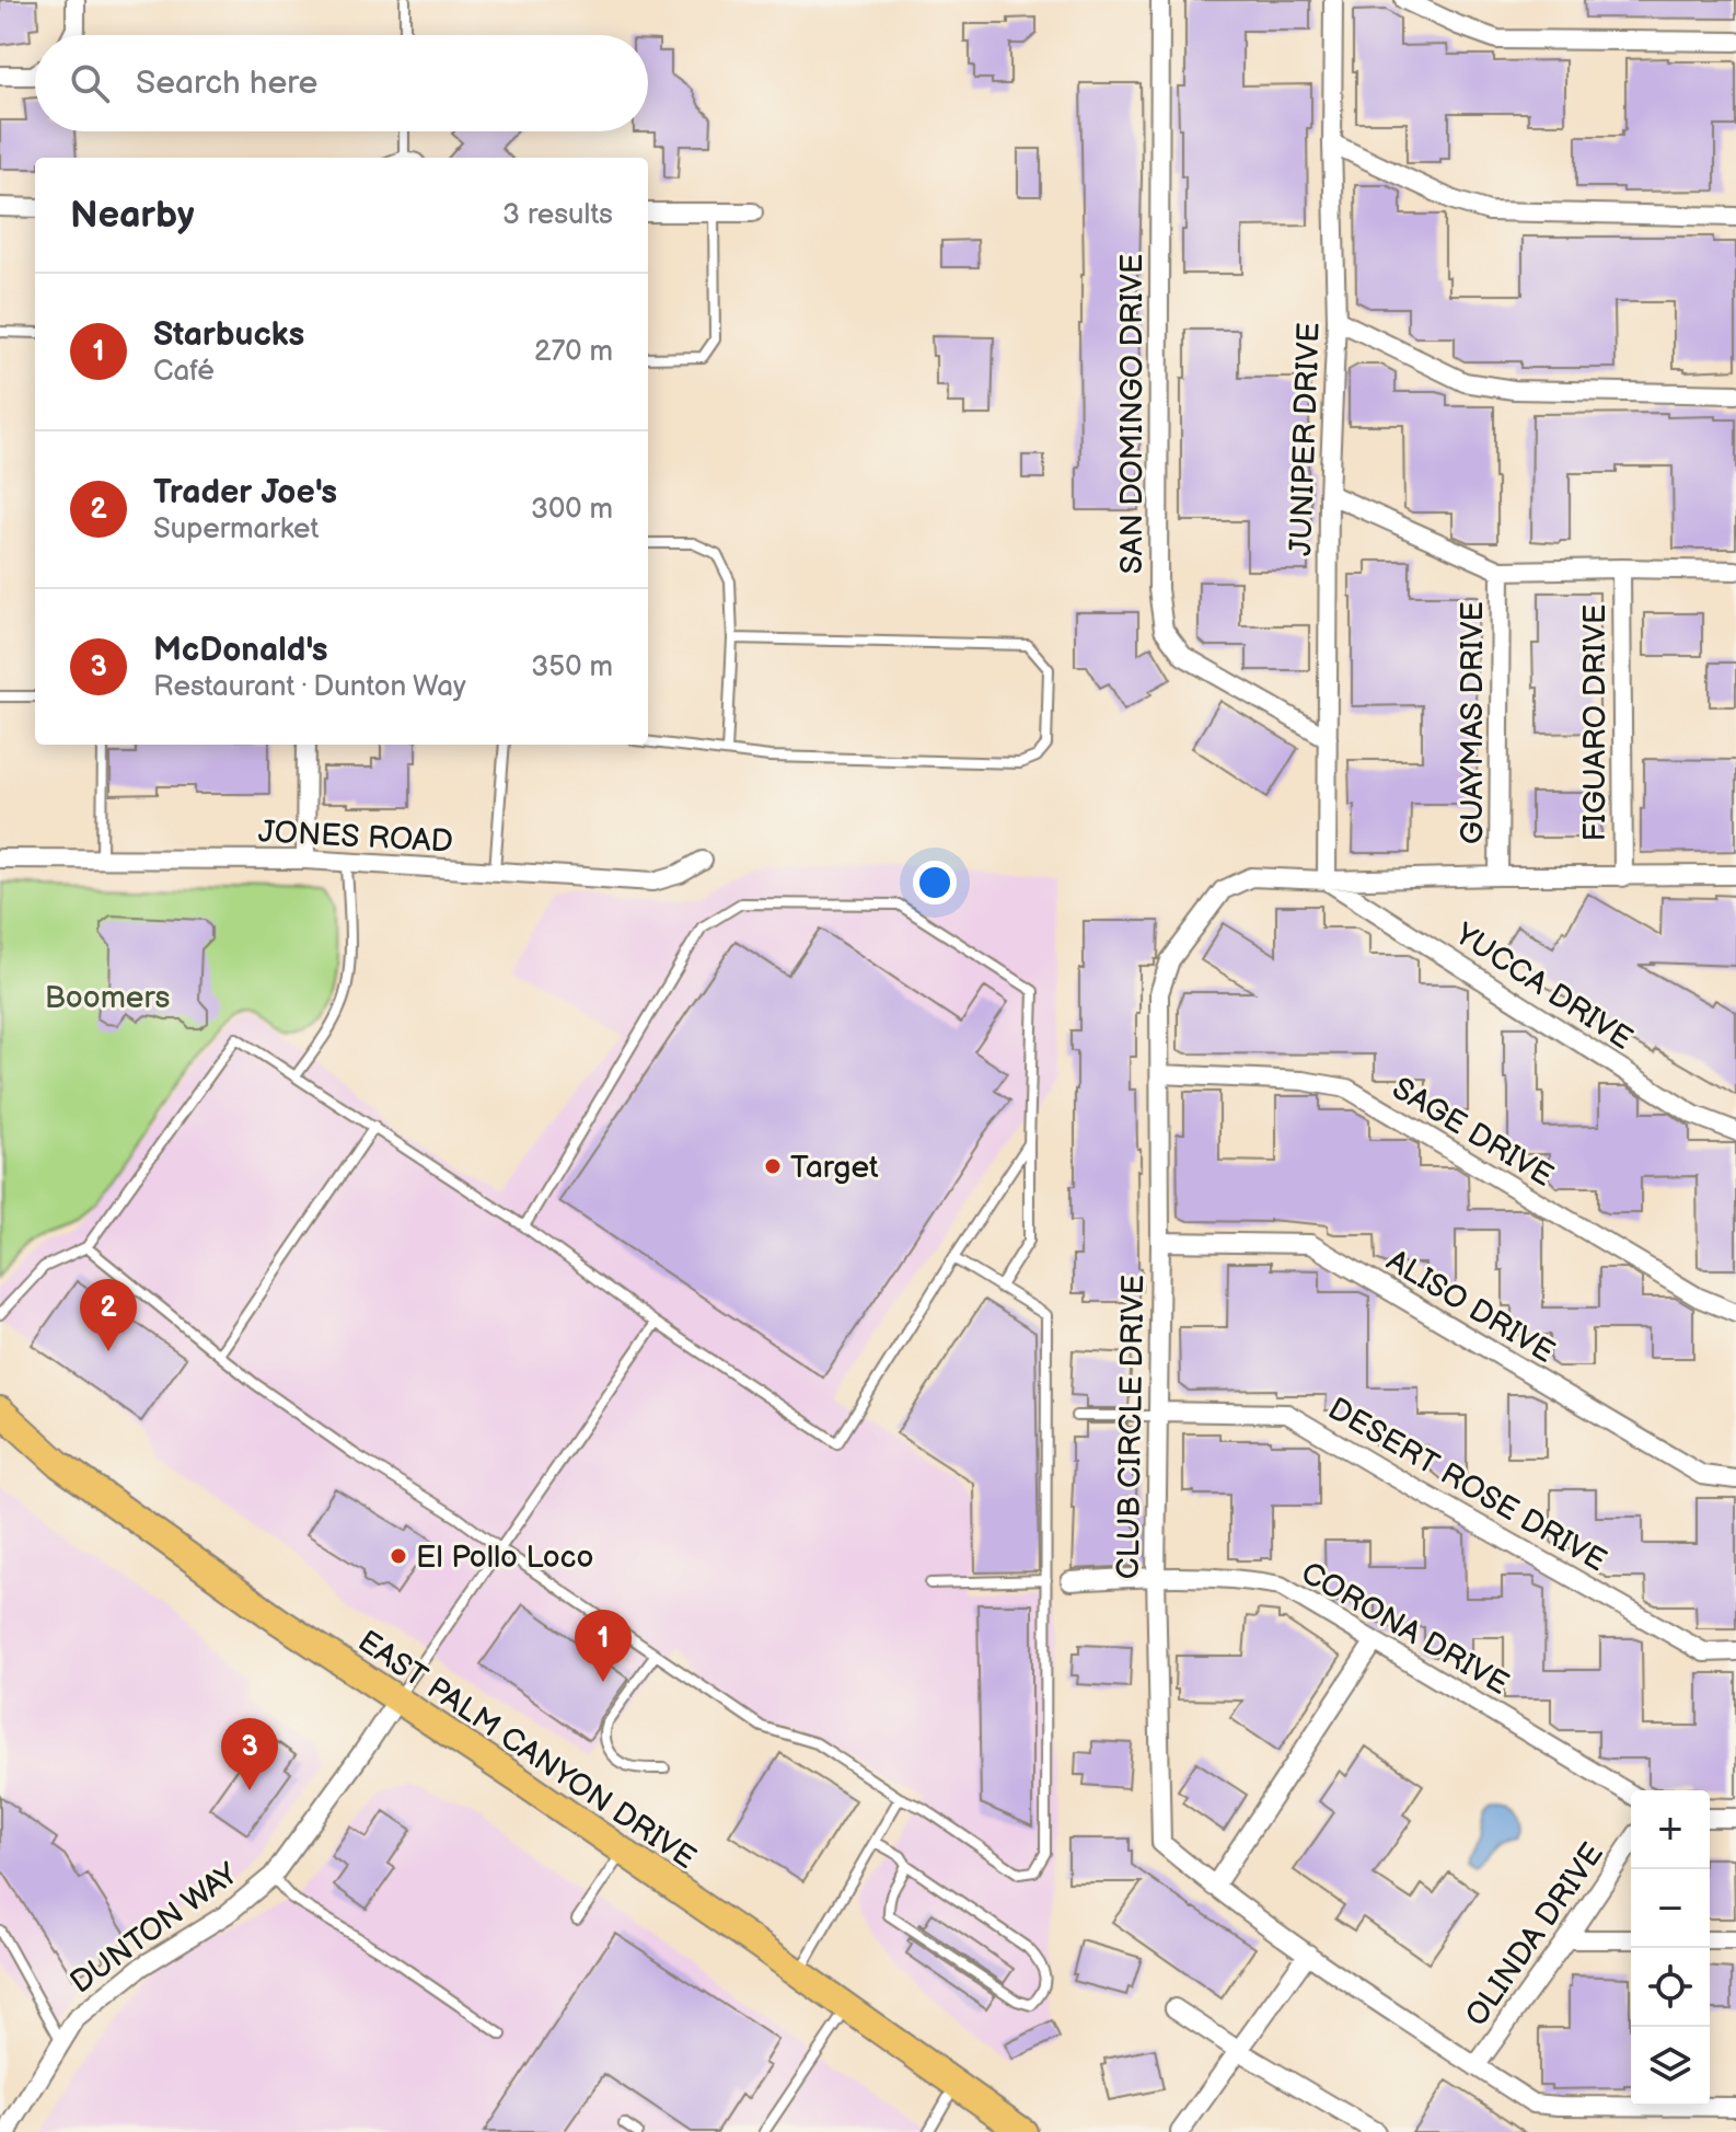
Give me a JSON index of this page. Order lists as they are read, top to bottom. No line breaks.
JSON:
{"streets":{"main road":["EAST PALM CANYON DRIVE"],"street":["SAN DOMINGO DRIVE","JUNIPER DRIVE","GUAYMAS DRIVE","FIGUARO DRIVE","JONES ROAD","YUCCA DRIVE","SAGE DRIVE","ALISO DRIVE","CLUB CIRCLE DRIVE","DESERT ROSE DRIVE","CORONA DRIVE","DUNTON WAY","OLINDA DRIVE"]},"crossings":[["SAN DOMINGO DRIVE","JUNIPER DRIVE"],["JUNIPER DRIVE","YUCCA DRIVE"],["JUNIPER DRIVE","CLUB CIRCLE DRIVE"],["GUAYMAS DRIVE","CLUB CIRCLE DRIVE"],["FIGUARO DRIVE","CLUB CIRCLE DRIVE"],["YUCCA DRIVE","CLUB CIRCLE DRIVE"],["SAGE DRIVE","CLUB CIRCLE DRIVE"],["ALISO DRIVE","CLUB CIRCLE DRIVE"],["CLUB CIRCLE DRIVE","DESERT ROSE DRIVE"],["CLUB CIRCLE DRIVE","CORONA DRIVE"],["CLUB CIRCLE DRIVE","OLINDA DRIVE"],["EAST PALM CANYON DRIVE","DUNTON WAY"]],"parks":["Boomers"],"places":["Target","El Pollo Loco"],"page":{"search":"Search here","heading":["Nearby","3 results"],"list":[{"mark":"1","name":"Starbucks","note":"Café","value":"270 m"},{"mark":"2","name":"Trader Joe's","note":"Supermarket","value":"300 m"},{"mark":"3","name":"McDonald's","note":"Restaurant · Dunton Way","value":"350 m"}],"pins":["2","1","3"],"map_buttons":["+","−"]}}
